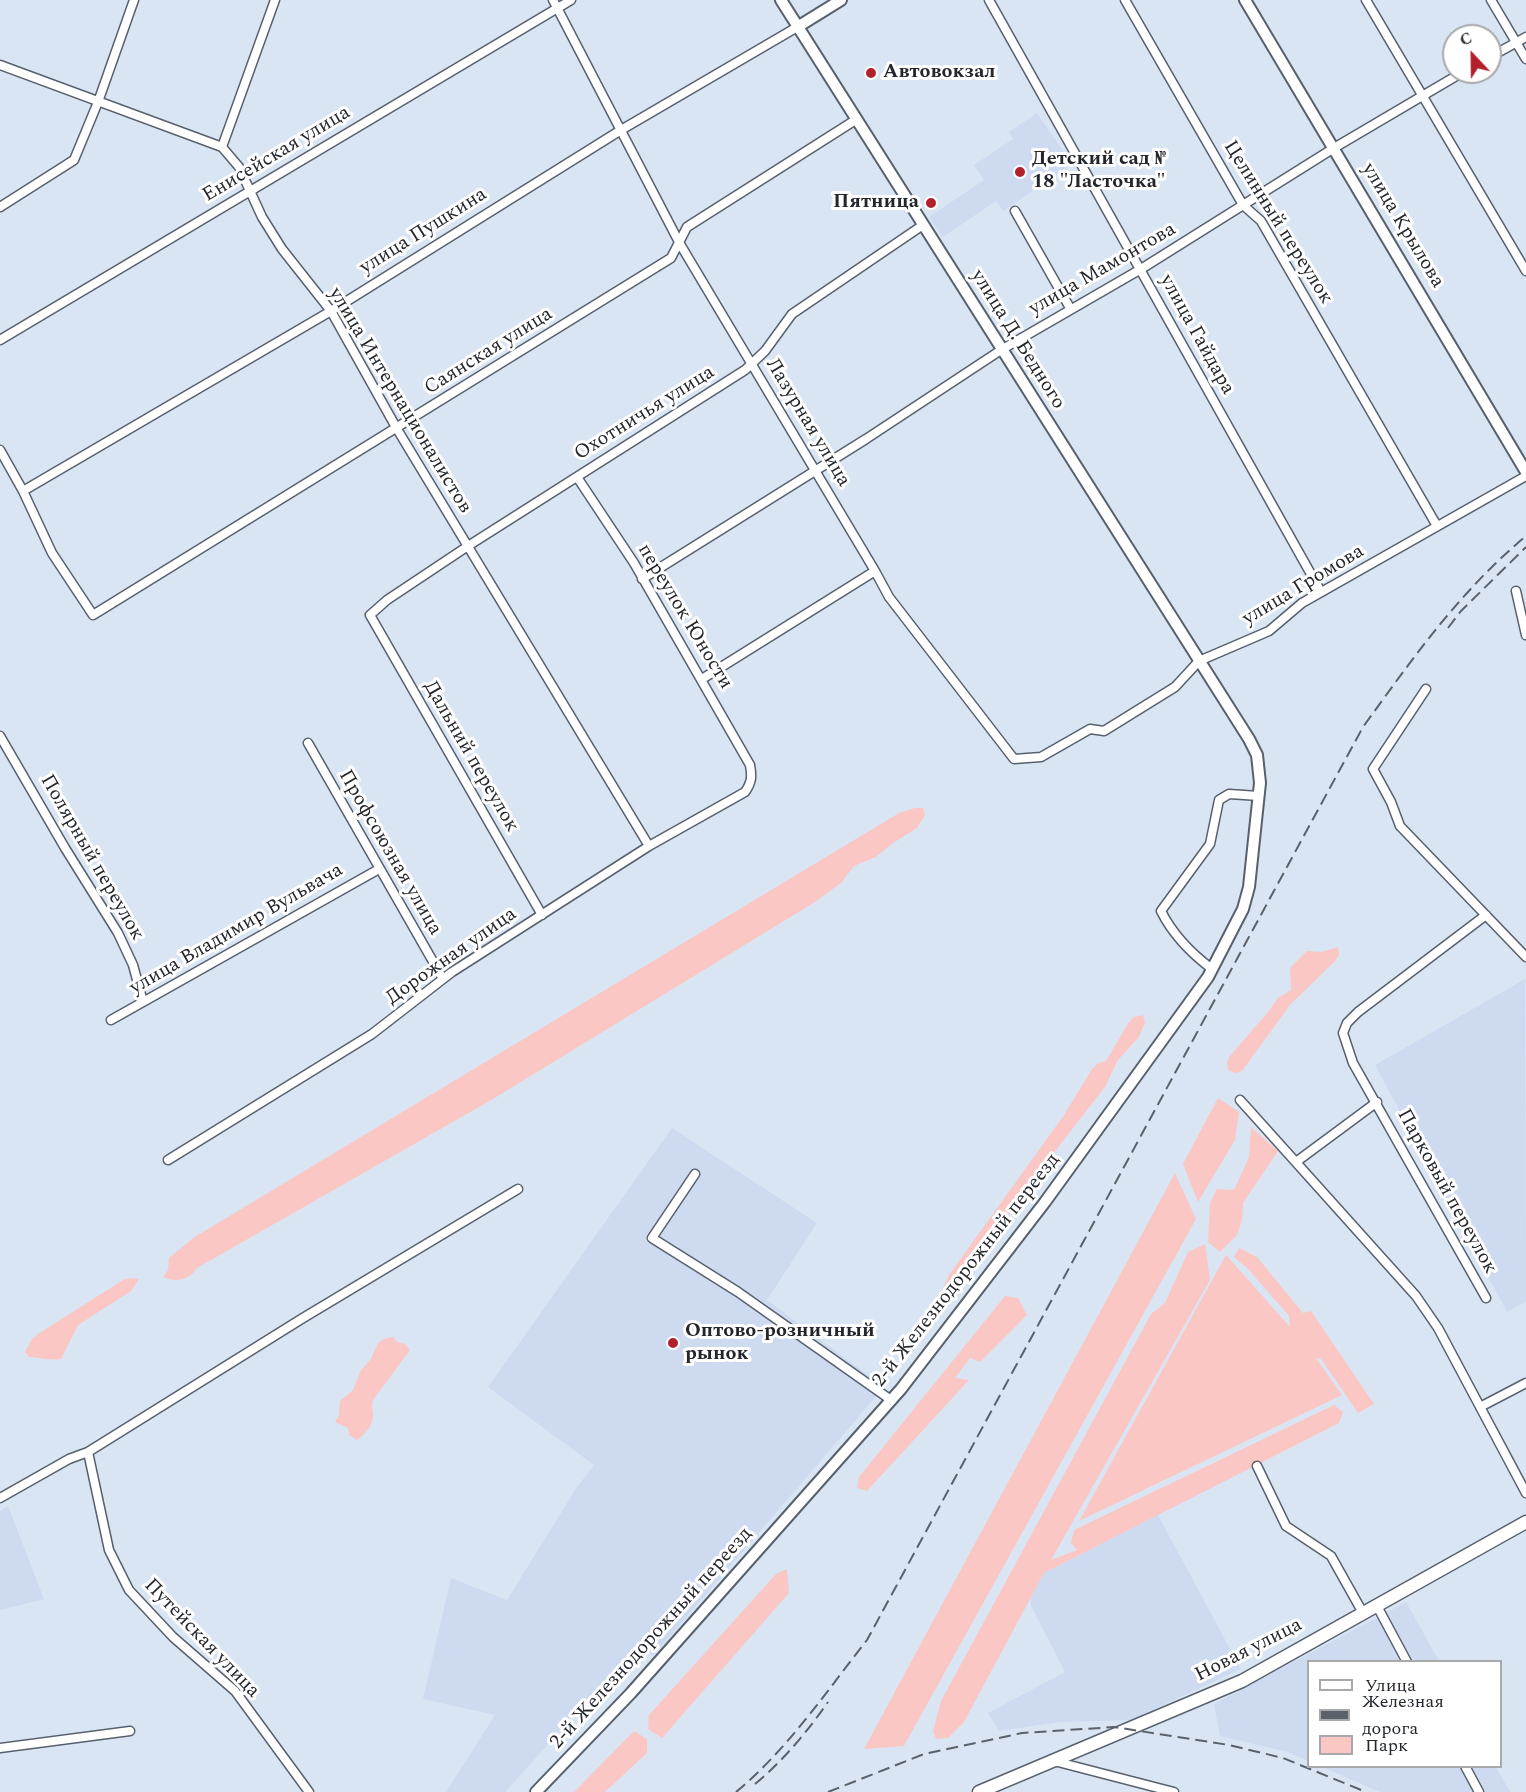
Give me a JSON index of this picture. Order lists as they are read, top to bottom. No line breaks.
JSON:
{"streets":{"main road":["Новая улица"],"street":["Енисейская улица","Целинный переулок","улица Крылова","улица Пушкина","улица Мамонтова","улица Гайдара","улица Д. Бедного","Саянская улица","улица Интернационалистов","Охотничья улица","Лазурная улица","улица Громова","переулок Юности","Дальний переулок","Профсоюзная улица","Полярный переулок","улица Владимир Вульвача","Дорожная улица","Парковый переулок","2-й Железнодорожный переезд","Путейская улица"]},"crossings":[["Енисейская улица","улица Интернационалистов"],["Енисейская улица","Лазурная улица"],["Целинный переулок","улица Мамонтова"],["Целинный переулок","улица Громова"],["улица Крылова","улица Мамонтова"],["улица Крылова","улица Громова"],["улица Пушкина","улица Д. Бедного"],["улица Пушкина","Саянская улица"],["улица Пушкина","улица Интернационалистов"],["улица Пушкина","Лазурная улица"],["улица Мамонтова","улица Гайдара"],["улица Мамонтова","улица Д. Бедного"],["улица Мамонтова","Лазурная улица"],["улица Мамонтова","переулок Юности"],["улица Гайдара","улица Громова"],["улица Д. Бедного","Саянская улица"],["улица Д. Бедного","Охотничья улица"],["улица Д. Бедного","улица Громова"],["улица Д. Бедного","2-й Железнодорожный переезд"],["Саянская улица","улица Интернационалистов"],["Саянская улица","Лазурная улица"],["улица Интернационалистов","Охотничья улица"],["улица Интернационалистов","Дорожная улица"],["Охотничья улица","Лазурная улица"],["Охотничья улица","переулок Юности"],["Охотничья улица","Дальний переулок"],["Лазурная улица","улица Громова"],["переулок Юности","Дорожная улица"],["Дальний переулок","Дорожная улица"],["Профсоюзная улица","улица Владимир Вульвача"],["Профсоюзная улица","Дорожная улица"],["Полярный переулок","улица Владимир Вульвача"]],"places":["Автовокзал","Детский сад № 18 \"Ласточка\"","Пятница","Оптово-розничный рынок"],"legend":["Улица","Железная дорога","Парк"],"north":"top"}
